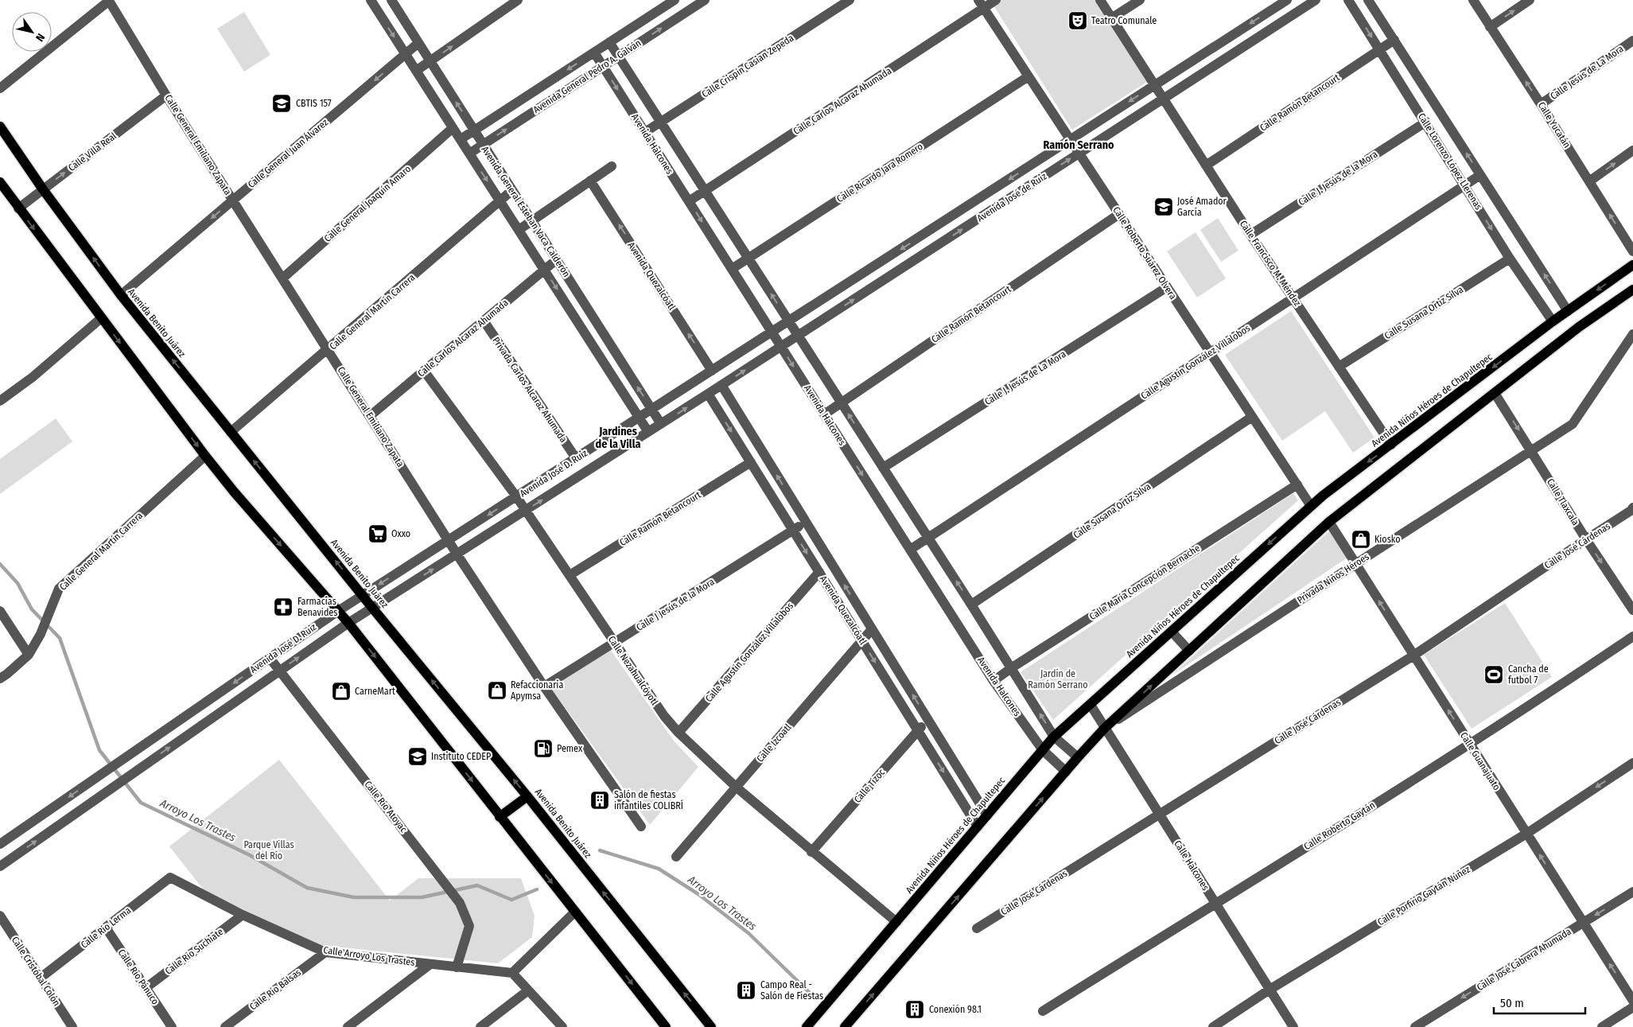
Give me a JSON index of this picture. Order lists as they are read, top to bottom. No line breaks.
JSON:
{"streets":{"main road":["Avenida Benito Juárez","Avenida Niños Héroes de Chapultepec"],"street":["Calle Crispín Casian Zepeda","Calle Jesús de La Mora","Avenida General Pedro A. Galván","Calle Carlos Alcaraz Ahumada","Calle Ramón Betancourt","Calle Yucatán","Avenida Halcones","Calle General Emiliano Zapata","Calle Villa Real","Calle General Juan Álvarez","Calle Lorenzo López Llerenas","Calle Ricardo Jara Romero","Calle J. Jesús de la Mora","Avenida José de Ruiz","Calle General Joaquín Amaro","Avenida General Esteban Vaca Calderón","Calle Roberto Suárez Olvera","Calle Francisco M. Méndez","Avenida Quezalcóatl","Calle General Martín Carrera","Calle Susana Ortiz Silva","Calle Agustín González Villalobos","Calle J. Jesús de La Mora","Privada Carlos Alcaraz Ahumada","Avenida José D. Ruiz","Calle Tlaxcala","Calle José Cárdenas","Privada Niños Héroes","Calle María Concepción Bernache","Calle J Jesús de la Mora","Calle Nezahualcóyotl","Calle Izcoatl","Calle Guanajuato","Calle Tízoc","Calle Río Atoyac","Calle Roberto Gaytán","Calle Halcones","Calle Porfirio Gaytán Núñez","Calle Río Lerma","Calle Río Suchiate","Calle Arroyo Los Trastes","Calle José Cabrera Ahumada","Calle Cristóbal Colón","Calle Río Pánuco","Calle Río Balsas"]},"crossings":[["Calle Crispín Casian Zepeda","Avenida Halcones"],["Calle Jesús de La Mora","Calle Yucatán"],["Avenida General Pedro A. Galván","Avenida Halcones"],["Avenida General Pedro A. Galván","Avenida General Esteban Vaca Calderón"],["Calle Carlos Alcaraz Ahumada","Avenida Halcones"],["Calle Carlos Alcaraz Ahumada","Calle General Emiliano Zapata"],["Calle Carlos Alcaraz Ahumada","Avenida General Esteban Vaca Calderón"],["Calle Carlos Alcaraz Ahumada","Calle Roberto Suárez Olvera"],["Calle Carlos Alcaraz Ahumada","Privada Carlos Alcaraz Ahumada"],["Calle Carlos Alcaraz Ahumada","Calle Nezahualcóyotl"],["Calle Ramón Betancourt","Avenida Halcones"],["Calle Ramón Betancourt","Calle Lorenzo López Llerenas"],["Calle Ramón Betancourt","Calle Roberto Suárez Olvera"],["Calle Ramón Betancourt","Calle Francisco M. Méndez"],["Calle Ramón Betancourt","Avenida Quezalcóatl"],["Calle Ramón Betancourt","Calle Nezahualcóyotl"],["Avenida Halcones","Calle Ricardo Jara Romero"],["Avenida Halcones","Avenida José de Ruiz"],["Avenida Halcones","Calle Susana Ortiz Silva"],["Avenida Halcones","Calle Agustín González Villalobos"],["Avenida Halcones","Calle J. Jesús de La Mora"],["Avenida Halcones","Avenida Niños Héroes de Chapultepec"],["Avenida Halcones","Calle María Concepción Bernache"],["Calle General Emiliano Zapata","Calle Villa Real"],["Calle General Emiliano Zapata","Calle General Juan Álvarez"],["Calle General Emiliano Zapata","Calle General Joaquín Amaro"],["Calle General Emiliano Zapata","Calle General Martín Carrera"],["Calle General Emiliano Zapata","Avenida José D. Ruiz"],["Calle General Emiliano Zapata","Calle J Jesús de la Mora"],["Calle Villa Real","Avenida Benito Juárez"],["Calle General Juan Álvarez","Avenida General Esteban Vaca Calderón"],["Calle General Juan Álvarez","Avenida Benito Juárez"],["Calle Lorenzo López Llerenas","Calle J. Jesús de la Mora"],["Calle Lorenzo López Llerenas","Calle Susana Ortiz Silva"],["Calle Lorenzo López Llerenas","Calle Agustín González Villalobos"],["Calle Lorenzo López Llerenas","Avenida Niños Héroes de Chapultepec"],["Calle Ricardo Jara Romero","Calle Roberto Suárez Olvera"],["Calle J. Jesús de la Mora","Calle Francisco M. Méndez"],["Avenida José de Ruiz","Calle Roberto Suárez Olvera"],["Avenida José de Ruiz","Calle Francisco M. Méndez"],["Avenida José de Ruiz","Avenida Quezalcóatl"],["Avenida José de Ruiz","Avenida José D. Ruiz"],["Calle General Joaquín Amaro","Avenida General Esteban Vaca Calderón"],["Avenida General Esteban Vaca Calderón","Calle General Martín Carrera"],["Avenida General Esteban Vaca Calderón","Avenida José D. Ruiz"],["Calle Roberto Suárez Olvera","Calle Susana Ortiz Silva"],["Calle Roberto Suárez Olvera","Calle Agustín González Villalobos"],["Calle Roberto Suárez Olvera","Calle J. Jesús de La Mora"],["Calle Roberto Suárez Olvera","Avenida Niños Héroes de Chapultepec"],["Calle Roberto Suárez Olvera","Calle María Concepción Bernache"],["Calle Francisco M. Méndez","Calle Susana Ortiz Silva"],["Calle Francisco M. Méndez","Calle Agustín González Villalobos"],["Calle Francisco M. Méndez","Avenida Niños Héroes de Chapultepec"],["Avenida Quezalcóatl","Calle Agustín González Villalobos"],["Avenida Quezalcóatl","Avenida Niños Héroes de Chapultepec"],["Avenida Quezalcóatl","Avenida José D. Ruiz"],["Avenida Quezalcóatl","Calle J Jesús de la Mora"],["Avenida Quezalcóatl","Calle Izcoatl"],["Avenida Quezalcóatl","Calle Tízoc"],["Calle General Martín Carrera","Avenida Benito Juárez"],["Avenida Benito Juárez","Avenida José D. Ruiz"],["Calle Agustín González Villalobos","Calle Nezahualcóyotl"],["Privada Carlos Alcaraz Ahumada","Avenida José D. Ruiz"],["Avenida Niños Héroes de Chapultepec","Calle Nezahualcóyotl"],["Avenida Niños Héroes de Chapultepec","Calle Halcones"],["Avenida José D. Ruiz","Calle Nezahualcóyotl"],["Avenida José D. Ruiz","Calle Río Atoyac"],["Calle Tlaxcala","Calle José Cárdenas"],["Calle Tlaxcala","Privada Niños Héroes"],["Calle José Cárdenas","Calle Guanajuato"],["Calle José Cárdenas","Calle Halcones"],["Privada Niños Héroes","Calle Guanajuato"],["Privada Niños Héroes","Calle Halcones"],["Calle J Jesús de la Mora","Calle Nezahualcóyotl"],["Calle Nezahualcóyotl","Calle Izcoatl"],["Calle Nezahualcóyotl","Calle Tízoc"],["Calle Guanajuato","Calle Roberto Gaytán"],["Calle Guanajuato","Calle Porfirio Gaytán Núñez"],["Calle Guanajuato","Calle José Cabrera Ahumada"],["Calle Río Atoyac","Calle Arroyo Los Trastes"],["Calle Roberto Gaytán","Calle Halcones"],["Calle Halcones","Calle Porfirio Gaytán Núñez"],["Calle Río Lerma","Calle Arroyo Los Trastes"],["Calle Río Lerma","Calle Cristóbal Colón"],["Calle Río Lerma","Calle Río Pánuco"],["Calle Río Suchiate","Calle Arroyo Los Trastes"],["Calle Río Suchiate","Calle Río Pánuco"],["Calle Arroyo Los Trastes","Calle Río Balsas"]],"one_way":["Calle Yucatán","Calle Villa Real","Calle General Juan Álvarez","Calle Tlaxcala","Calle Guanajuato","Calle José Cabrera Ahumada"],"districts":["Ramón Serrano","Jardines de la Villa"],"water":["Arroyo Los Trastes"],"parks":["Jardín de Ramón Serrano","Parque Villas del Río"],"places":{"theatre":["Teatro Comunale"],"school or university":["CBTIS 157","José Amador García","Instituto CEDEP"],"supermarket":["Oxxo"],"shop":["Kiosko","Refaccionaria Apymsa","CarneMart"],"pharmacy":["Farmacias Benavides"],"sports":["Cancha de futbol 7"],"fuel station":["Pemex"],"building":["Salón de fiestas infantiles COLIBRÍ","Campo Real - Salón de Fiestas","Conexión 98.1"]},"scale_bar":"50 m","north":"bottom right"}
